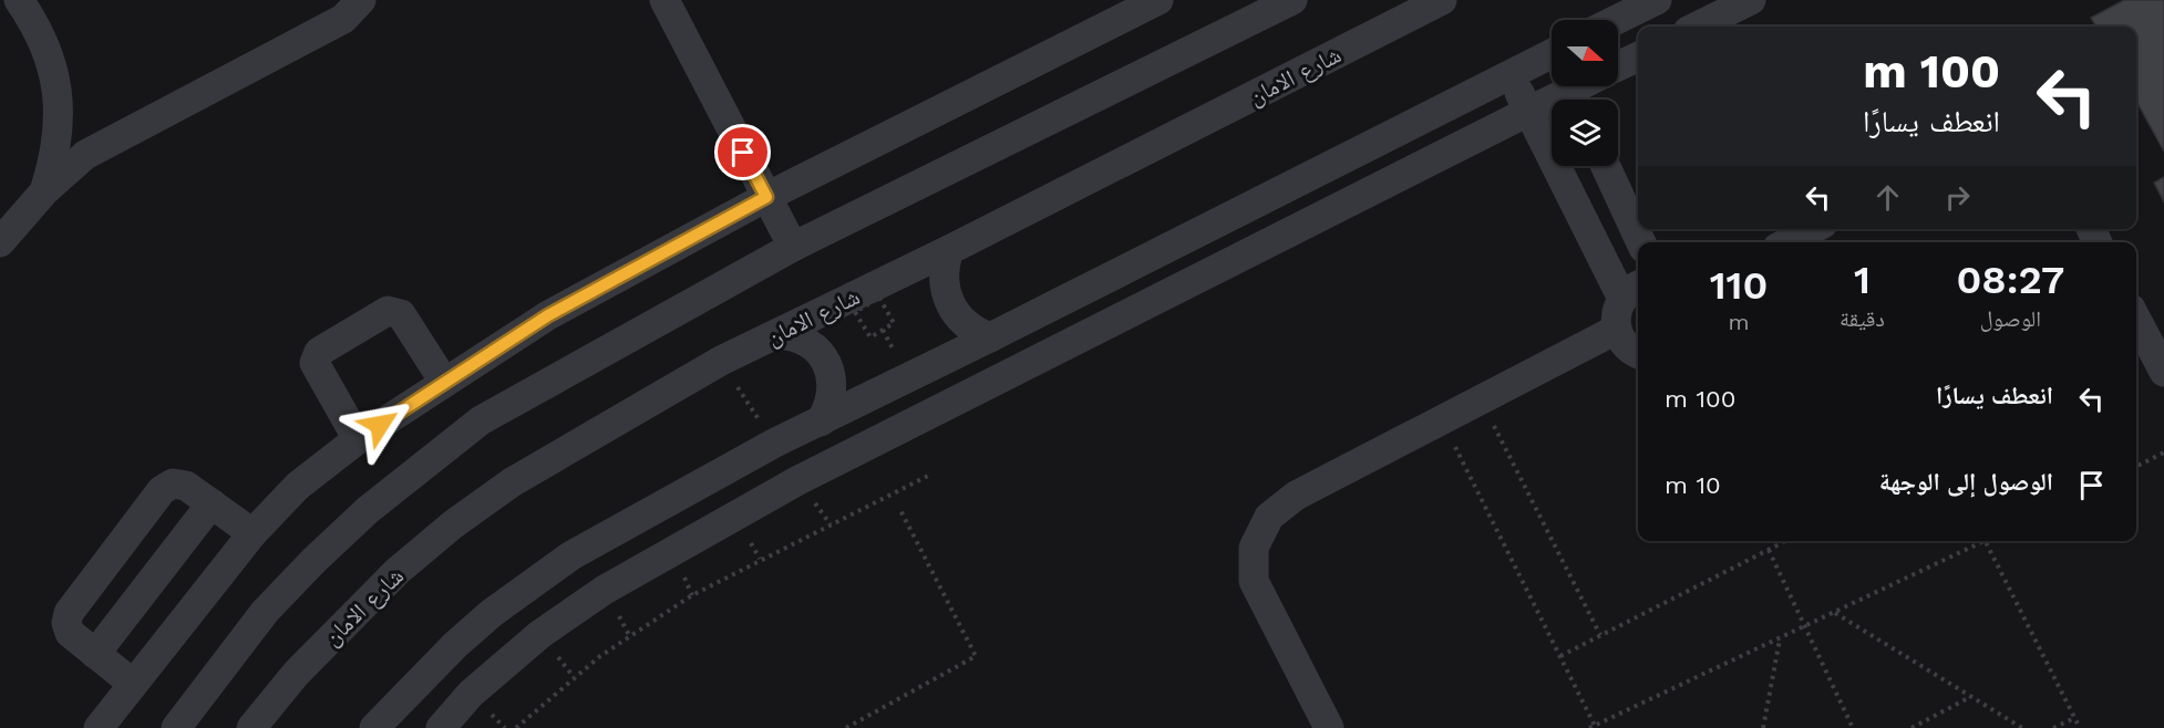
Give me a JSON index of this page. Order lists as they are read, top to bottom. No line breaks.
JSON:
{"streets":{"street":["شارع الامان"]},"north":"right","page":{"turn":["100 m","انعطف يسارًا"],"eta":["08:27","الوصول","1","دقيقة","110","m"],"list":[{"name":"انعطف يسارًا","value":"100 m"},{"name":"الوصول إلى الوجهة","value":"10 m"}]}}
